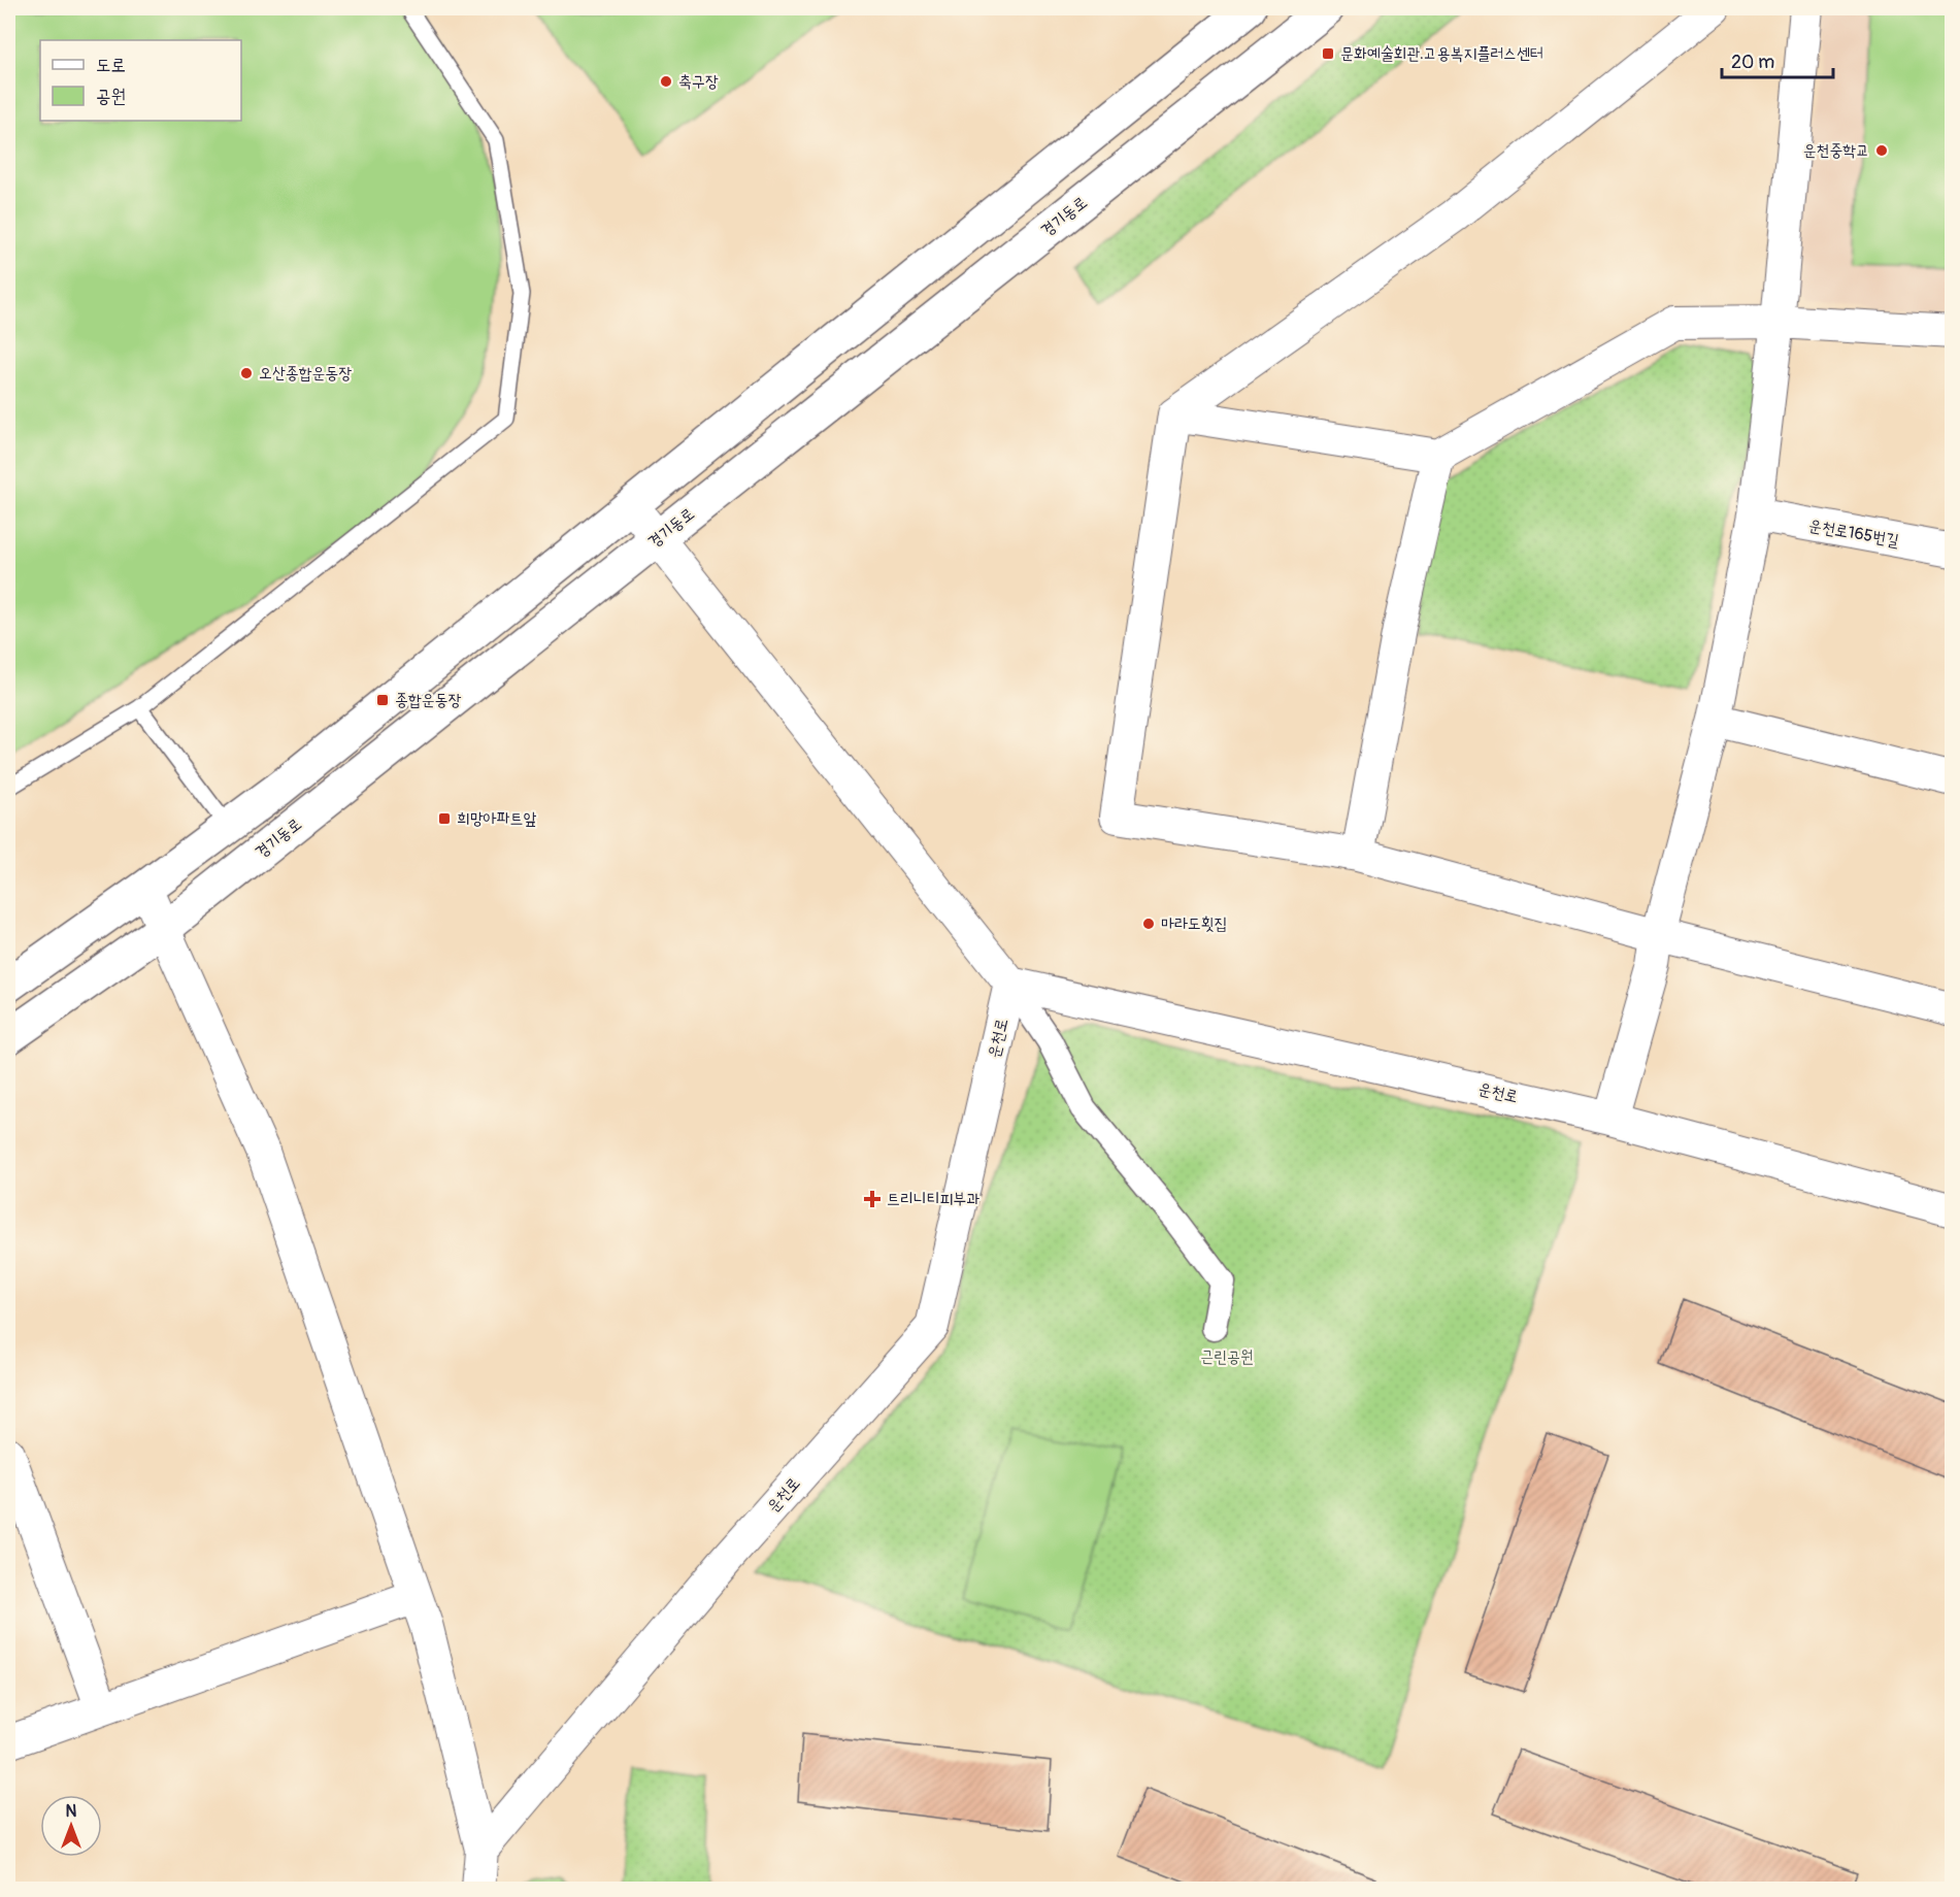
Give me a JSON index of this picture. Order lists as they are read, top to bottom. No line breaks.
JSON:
{"streets":{"main road":["경기동로"],"street":["운천로165번길","운천로"]},"parks":["근린공원"],"places":{"transit":["문화예술회관.고용복지플러스센터","종합운동장","희망아파트앞"],"other":["축구장","운천중학교","오산종합운동장","마라도횟집"],"health":["트리니티피부과"]},"legend":["도로","공원"],"scale_bar":"20 m","north":"top"}
